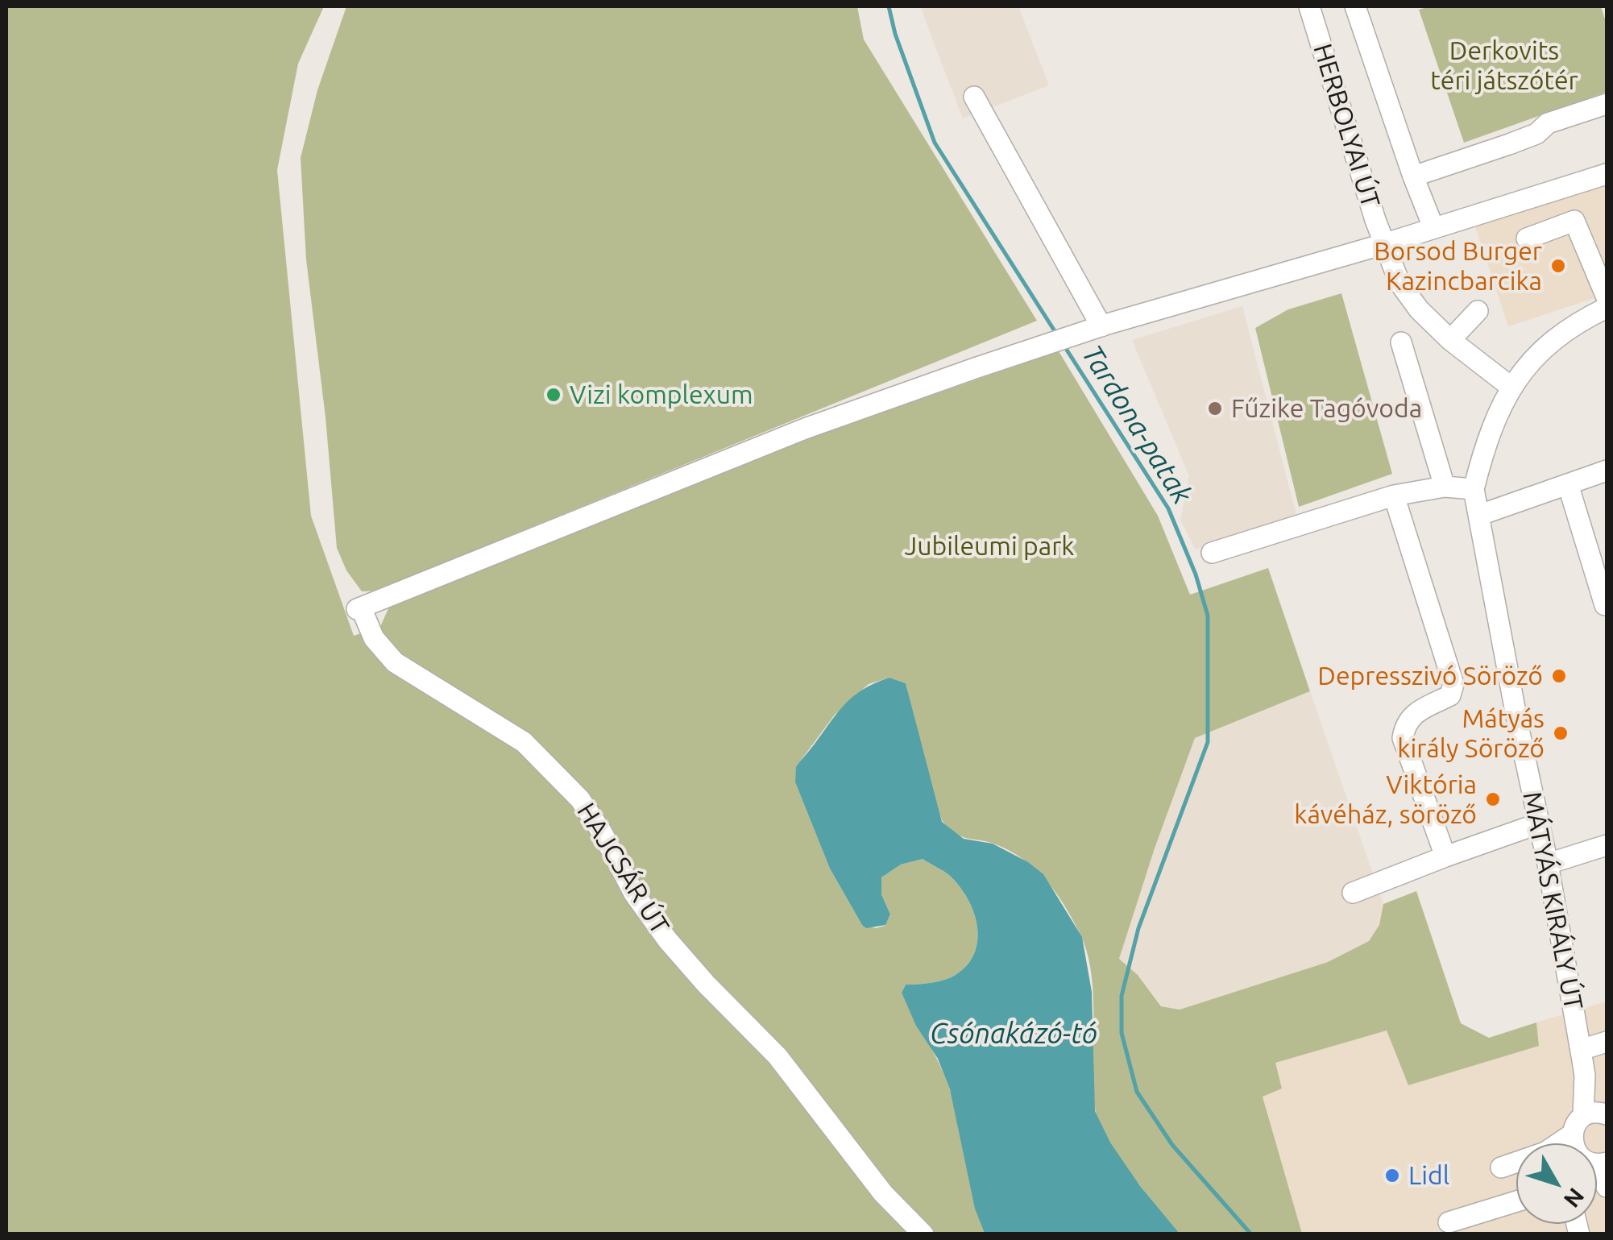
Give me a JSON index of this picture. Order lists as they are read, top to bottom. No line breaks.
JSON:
{"streets":{"street":["HERBOLYAI ÚT","HAJCSÁR ÚT","MÁTYÁS KIRÁLY ÚT"]},"water":["Tardona-patak","Csónakázó-tó"],"parks":["Derkovits téri játszótér","Jubileumi park"],"places":["Borsod Burger Kazincbarcika","Vizi komplexum","Fűzike Tagóvoda","Depresszivó Söröző","Mátyás király Söröző","Viktória kávéház, söröző","Lidl"],"north":"bottom right"}
